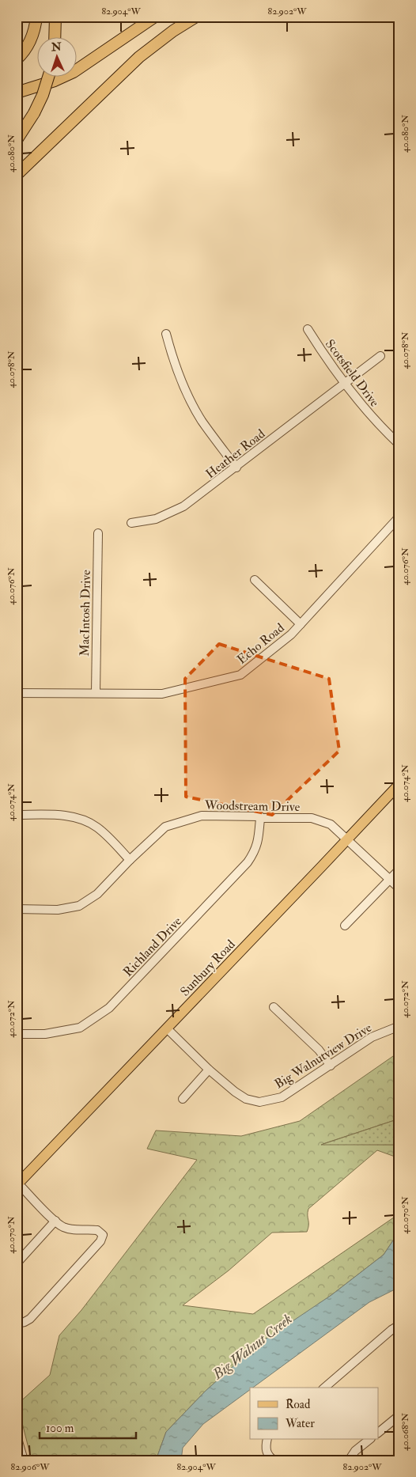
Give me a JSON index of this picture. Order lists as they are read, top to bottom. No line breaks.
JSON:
{"streets":{"main road":["Sunbury Road"],"street":["Scotsfield Drive","Heather Road","MacIntosh Drive","Echo Road","Woodstream Drive","Richland Drive","Big Walnutview Drive"]},"crossings":[["Scotsfield Drive","Heather Road"],["MacIntosh Drive","Echo Road"],["Woodstream Drive","Richland Drive"],["Woodstream Drive","Sunbury Road"],["Sunbury Road","Big Walnutview Drive"]],"water":["Big Walnut Creek"],"legend":["Road","Water"],"scale_bar":"100 m","north":"top","coordinates":["82.904°W","82.902°W","40.080°N","40.078°N","40.076°N","40.074°N","40.072°N","40.070°N","40.068°N","82.906°W"]}
